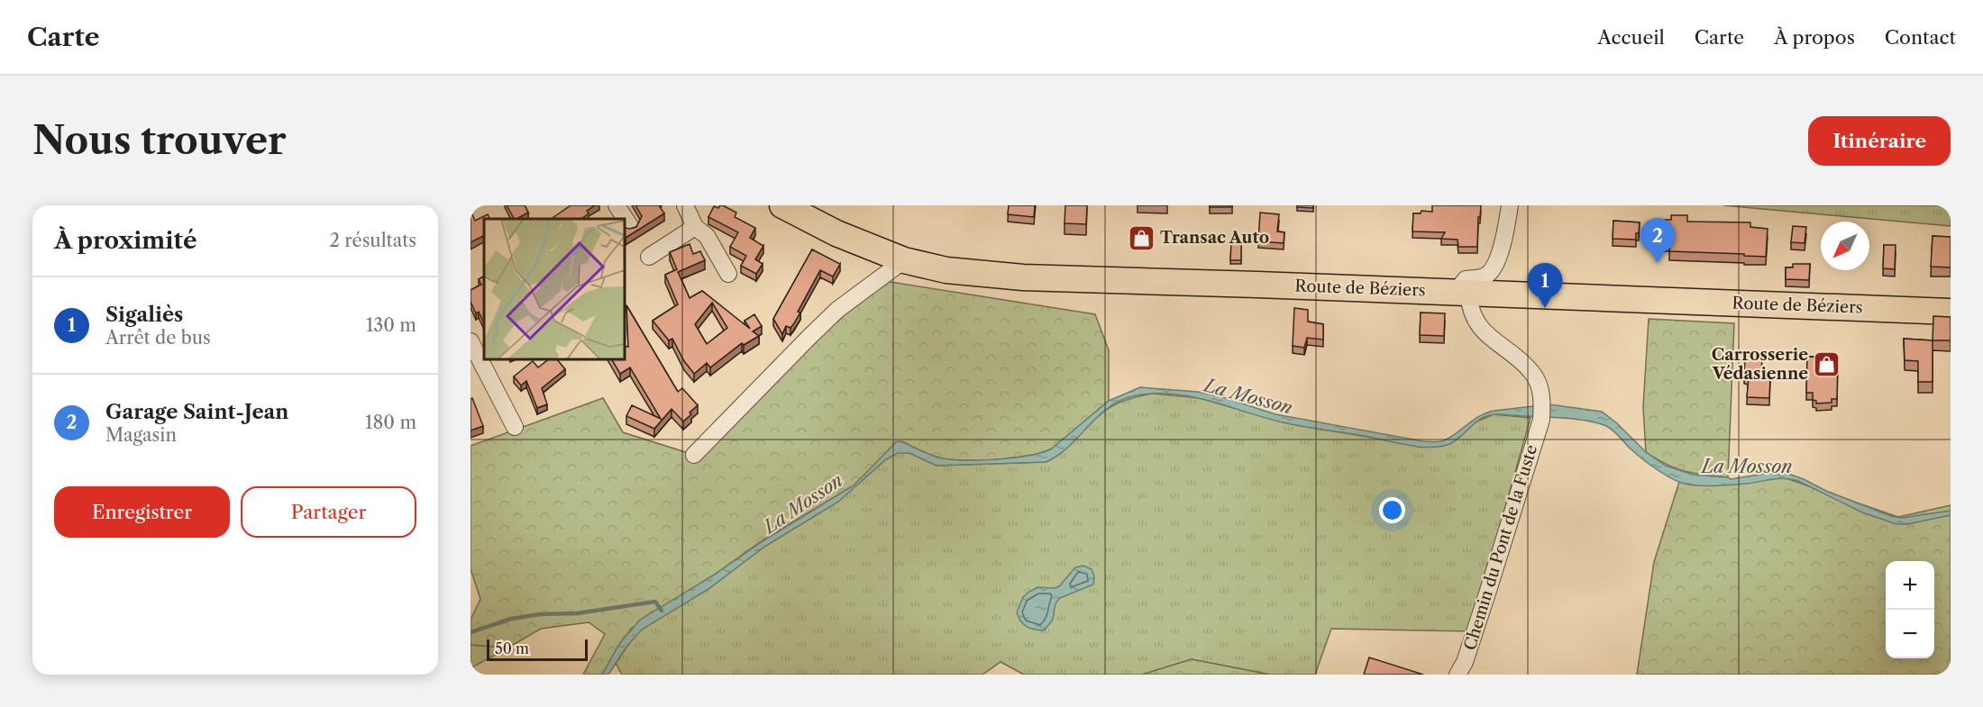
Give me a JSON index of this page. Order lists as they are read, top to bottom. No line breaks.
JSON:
{"streets":{"main road":["Route de Béziers"],"street":["Chemin du Pont de la Fuste"]},"crossings":[["Route de Béziers","Chemin du Pont de la Fuste"]],"water":["La Mosson"],"places":{"shop":["Transac Auto","Carrosserie Védasienne"]},"scale_bar":"50 m","north":"bottom left","page":{"header":"Carte","nav":["Accueil","Carte","À propos","Contact"],"buttons":["Itinéraire",["Enregistrer","Partager"]],"title":"Nous trouver","heading":["À proximité","2 résultats"],"pins":["2","1"],"list":[{"mark":"1","name":"Sigaliès","note":"Arrêt de bus","value":"130 m"},{"mark":"2","name":"Garage Saint-Jean","note":"Magasin","value":"180 m"}],"map_buttons":["+","−"],"scale":"50 m"}}
